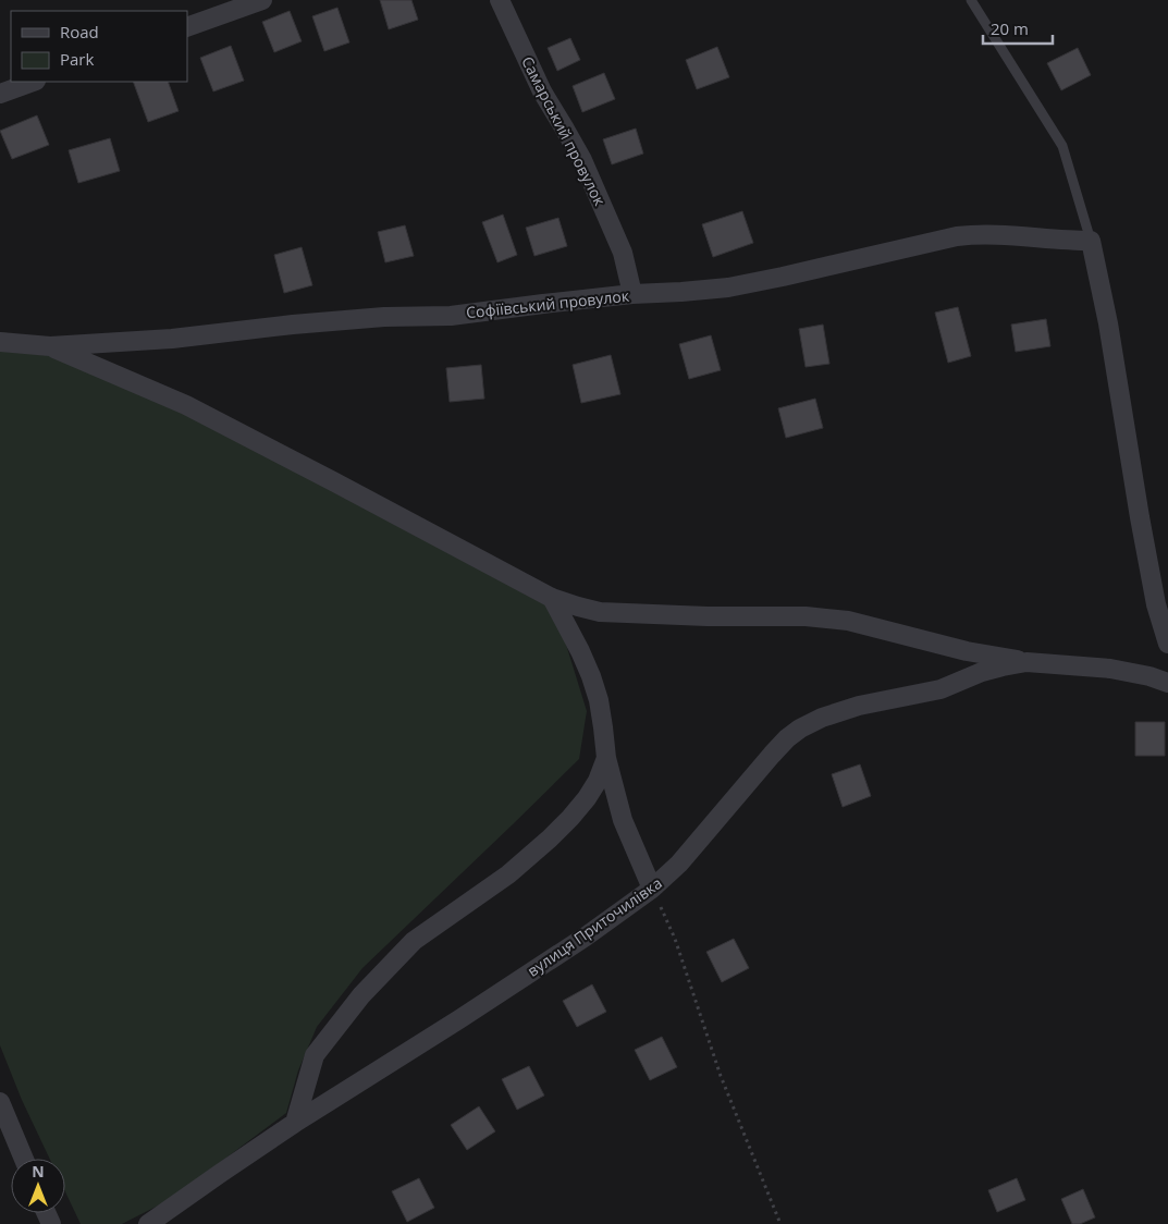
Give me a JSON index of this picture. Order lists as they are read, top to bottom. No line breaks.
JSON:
{"streets":{"street":["Самарський провулок","Софіївський провулок","вулиця Приточилівка"]},"crossings":[["Самарський провулок","Софіївський провулок"]],"legend":["Road","Park"],"scale_bar":"20 m","north":"top"}
